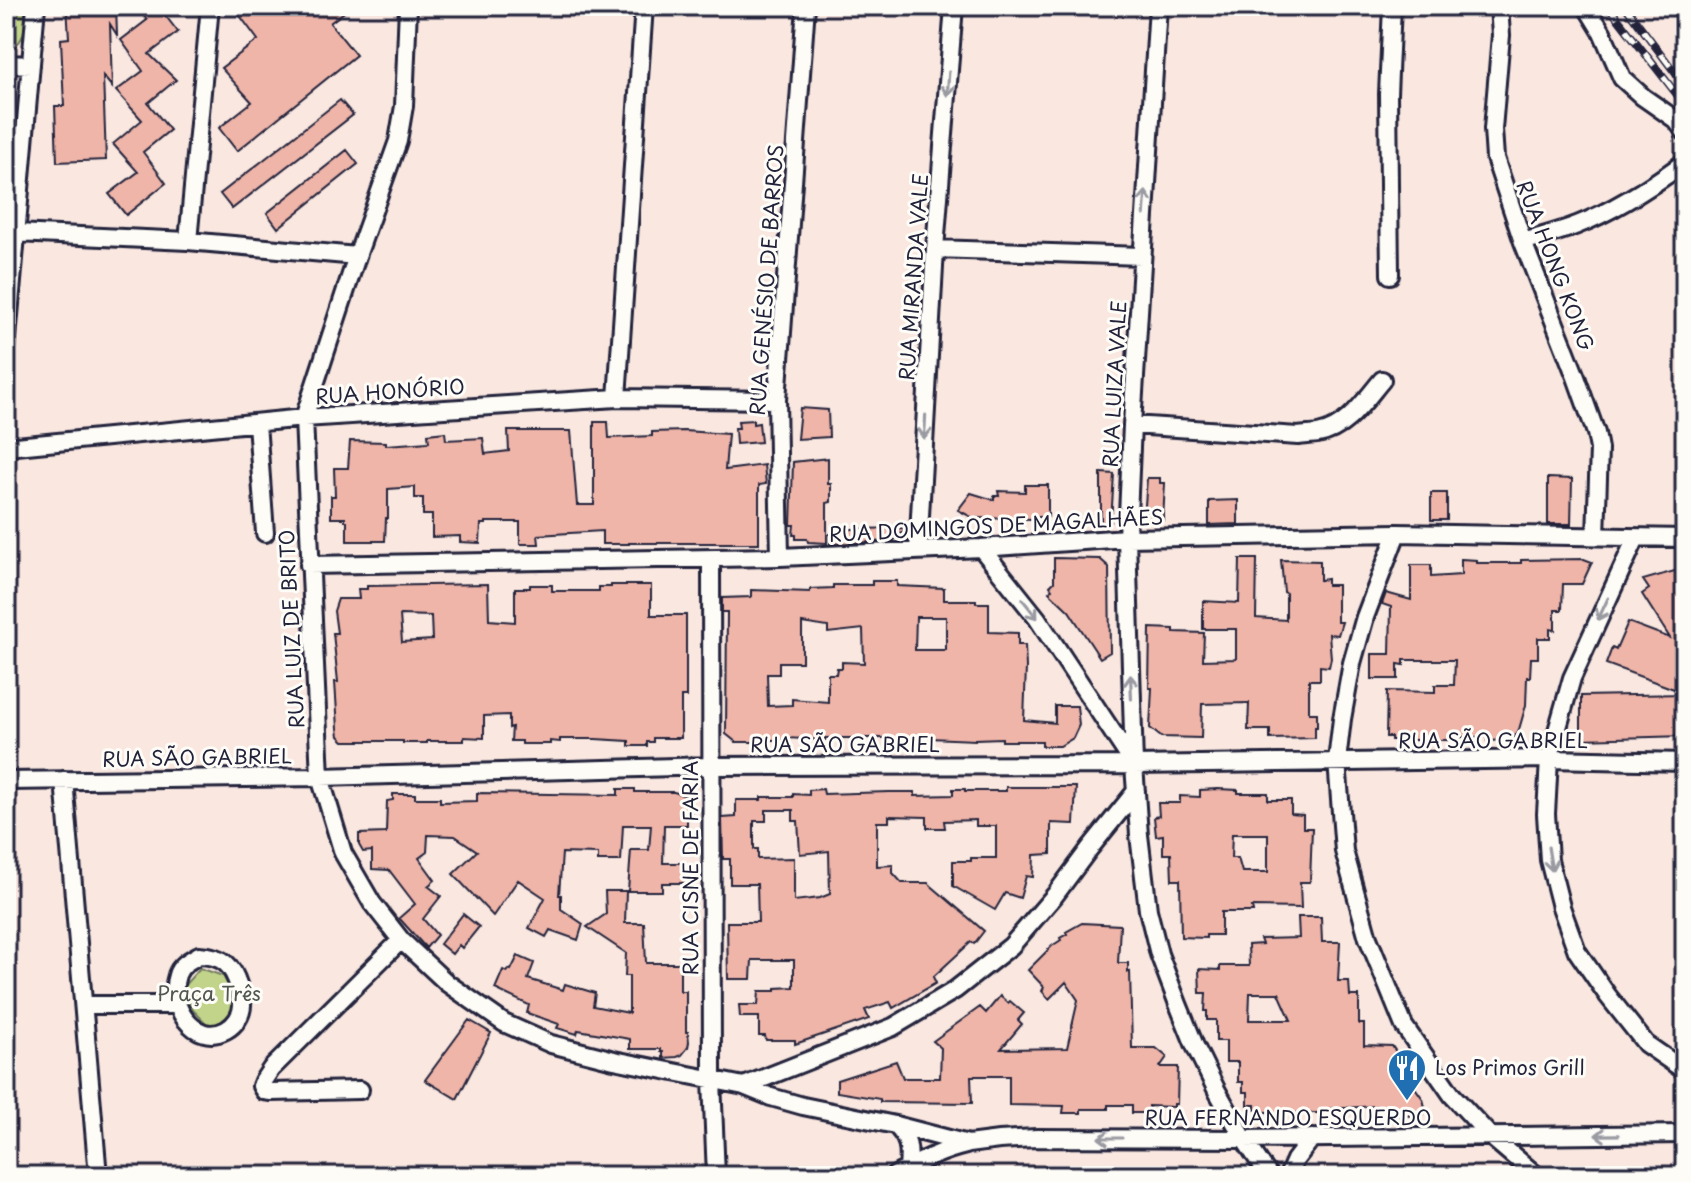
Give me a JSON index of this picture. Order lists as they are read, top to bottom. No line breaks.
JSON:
{"streets":{"street":["RUA HONG KONG","RUA MIRANDA VALE","RUA GENÉSIO DE BARROS","RUA LUIZA VALE","RUA HONÓRIO","RUA DOMINGOS DE MAGALHÃES","RUA LUIZ DE BRITO","RUA SÃO GABRIEL","RUA CISNE DE FARIA","RUA FERNANDO ESQUERDO"]},"crossings":[["RUA HONG KONG","RUA DOMINGOS DE MAGALHÃES"],["RUA MIRANDA VALE","RUA DOMINGOS DE MAGALHÃES"],["RUA GENÉSIO DE BARROS","RUA HONÓRIO"],["RUA GENÉSIO DE BARROS","RUA DOMINGOS DE MAGALHÃES"],["RUA LUIZA VALE","RUA DOMINGOS DE MAGALHÃES"],["RUA LUIZA VALE","RUA SÃO GABRIEL"],["RUA LUIZA VALE","RUA FERNANDO ESQUERDO"],["RUA HONÓRIO","RUA LUIZ DE BRITO"],["RUA DOMINGOS DE MAGALHÃES","RUA LUIZ DE BRITO"],["RUA DOMINGOS DE MAGALHÃES","RUA CISNE DE FARIA"],["RUA LUIZ DE BRITO","RUA SÃO GABRIEL"],["RUA LUIZ DE BRITO","RUA CISNE DE FARIA"],["RUA LUIZ DE BRITO","RUA FERNANDO ESQUERDO"],["RUA SÃO GABRIEL","RUA CISNE DE FARIA"]],"one_way":["RUA MIRANDA VALE","RUA LUIZA VALE","RUA FERNANDO ESQUERDO"],"parks":["Praça Três"],"places":{"restaurant":["Los Primos Grill"]}}
